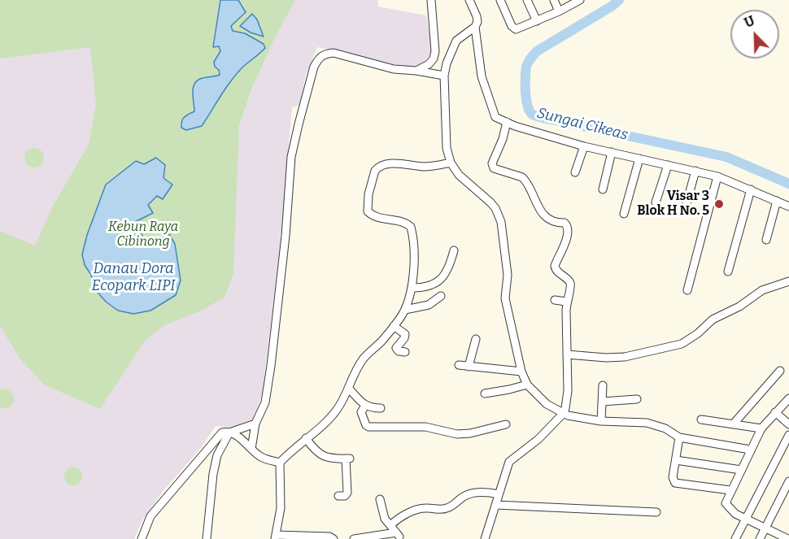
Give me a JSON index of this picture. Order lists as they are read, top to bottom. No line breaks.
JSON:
{"water":["Sungai Cikeas","Danau Dora Ecopark LIPI"],"parks":["Kebun Raya Cibinong"],"places":["Visar 3 Blok H No. 5"],"north":"top left"}
